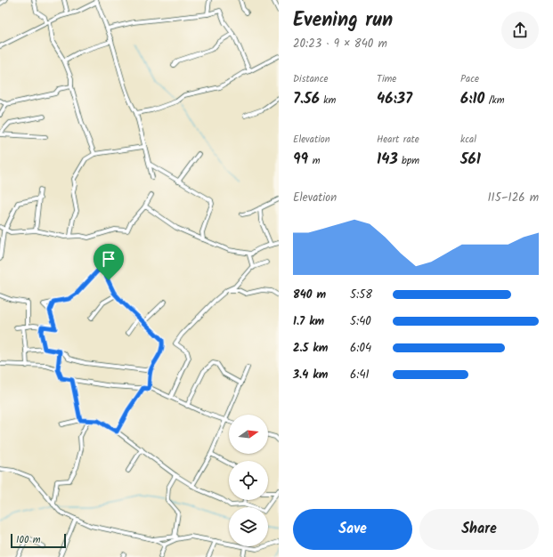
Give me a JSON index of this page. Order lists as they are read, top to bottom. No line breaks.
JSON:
{"scale_bar":"100 m","north":"right","page":{"heading":["Evening run","20:23 · 9 × 840 m"],"stats":[["Distance","7.56 km"],["Time","46:37"],["Pace","6:10 /km"],["Elevation","99 m"],["Heart rate","143 bpm"],["kcal","561"]],"chart":["Elevation","115–126 m"],"list":[{"name":"840 m","note":"5:58"},{"name":"1.7 km","note":"5:40"},{"name":"2.5 km","note":"6:04"},{"name":"3.4 km","note":"6:41"}],"buttons":["Save","Share"],"scale":"100 m"}}
